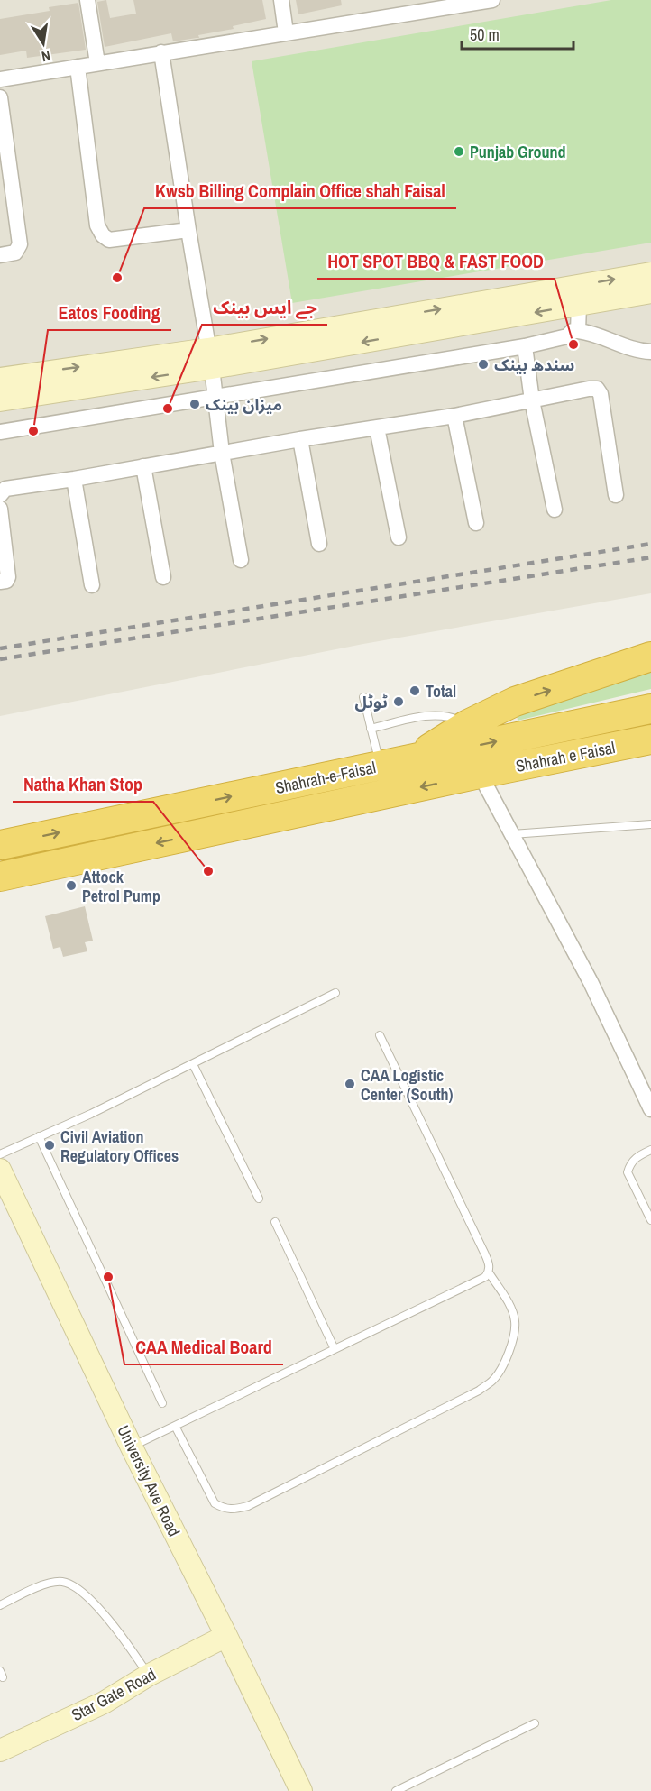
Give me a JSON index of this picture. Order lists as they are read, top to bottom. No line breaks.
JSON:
{"streets":{"highway":["Shahrah e Faisal","Shahrah-e-Faisal"],"street":["University Ave Road","Star Gate Road"]},"crossings":[["Shahrah e Faisal","Shahrah-e-Faisal"],["University Ave Road","Star Gate Road"]],"places":["Punjab Ground","Kwsb Billing Complain Office shah Faisal","HOT SPOT BBQ & FAST FOOD","سندھ بینک","میزان بینک","جے ایس بینک","Eatos Fooding","Total","ٹوٹل","Natha Khan Stop","Attock Petrol Pump","CAA Logistic Center (South)","Civil Aviation Regulatory Offices","CAA Medical Board"],"scale_bar":"50 m","north":"bottom"}
